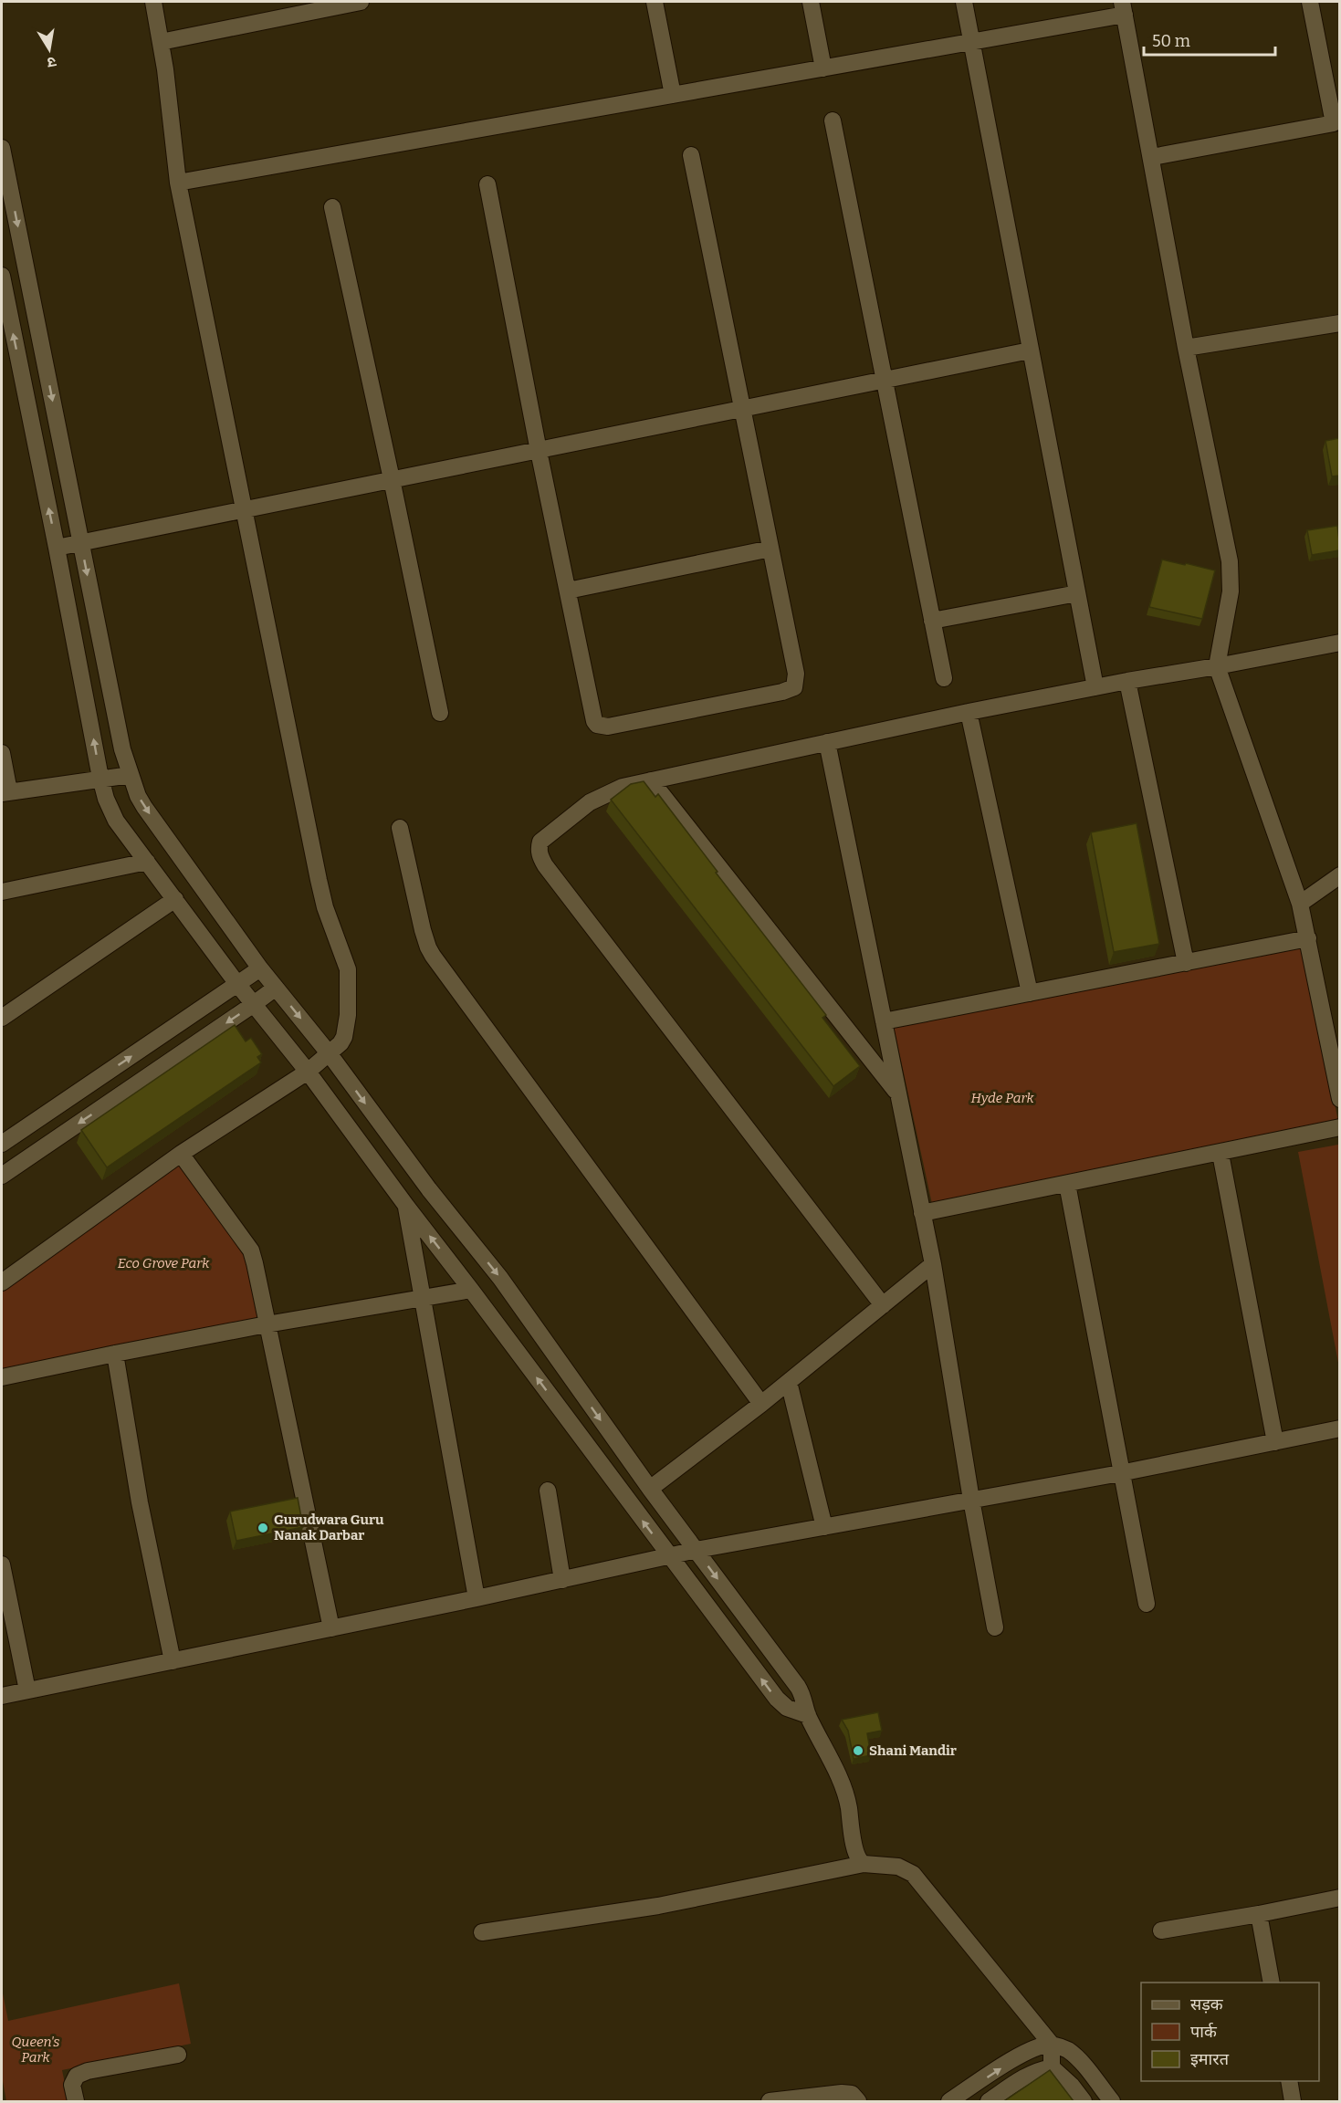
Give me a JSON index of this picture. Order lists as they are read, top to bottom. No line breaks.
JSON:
{"parks":["Hyde Park","Eco Grove Park","Queen's Park"],"places":["Gurudwara Guru Nanak Darbar","Shani Mandir"],"legend":["सड़क","पार्क","इमारत"],"scale_bar":"50 m","north":"bottom"}
